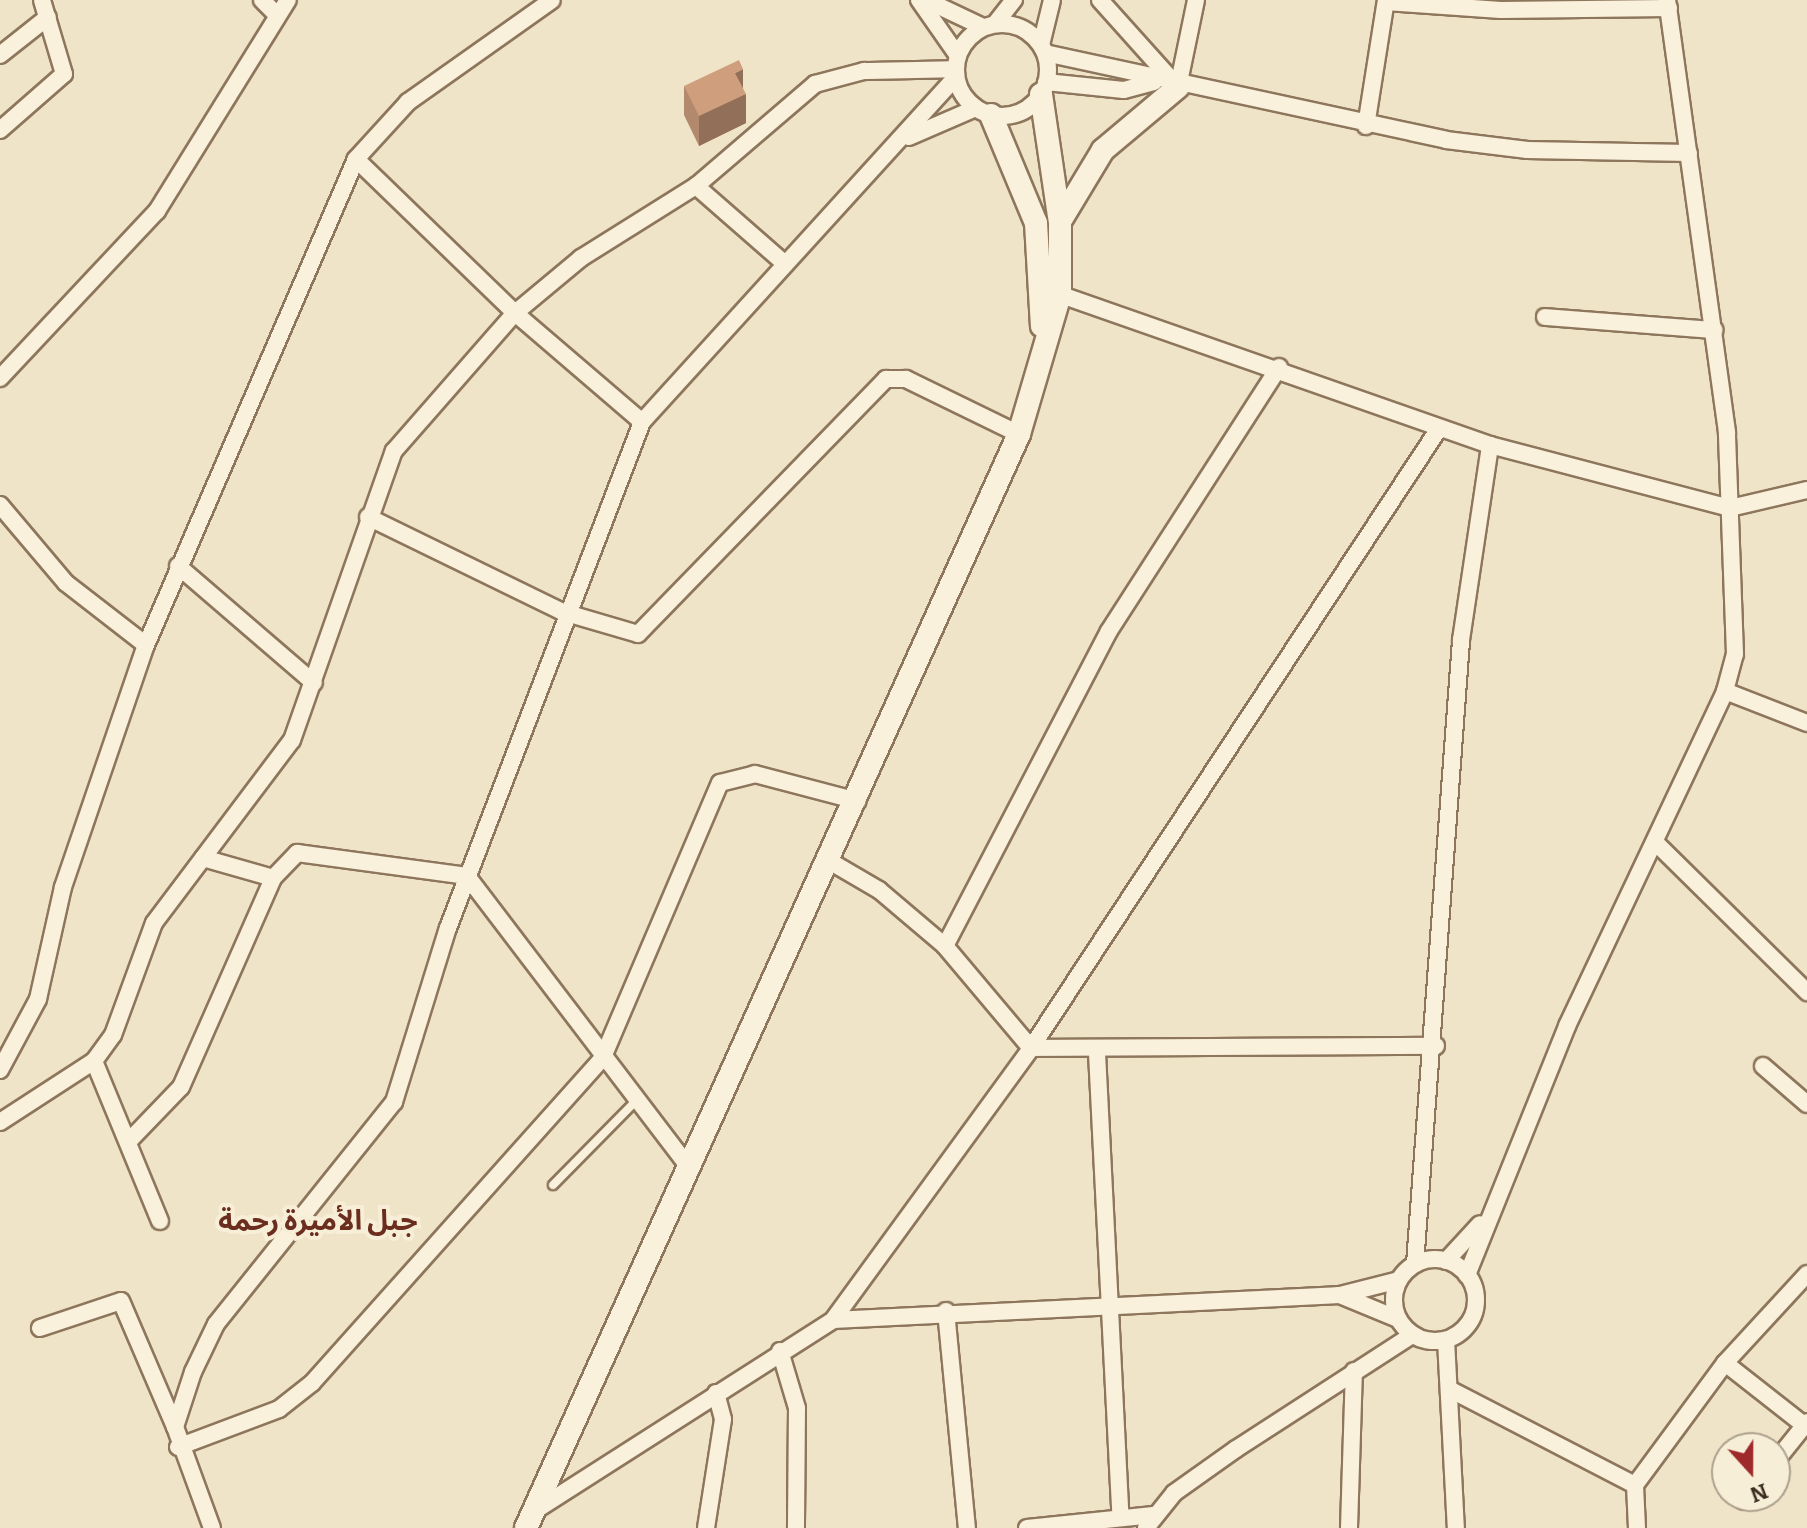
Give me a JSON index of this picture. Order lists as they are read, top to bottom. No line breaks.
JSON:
{"districts":["جبل الأميرة رحمة"],"north":"bottom"}
